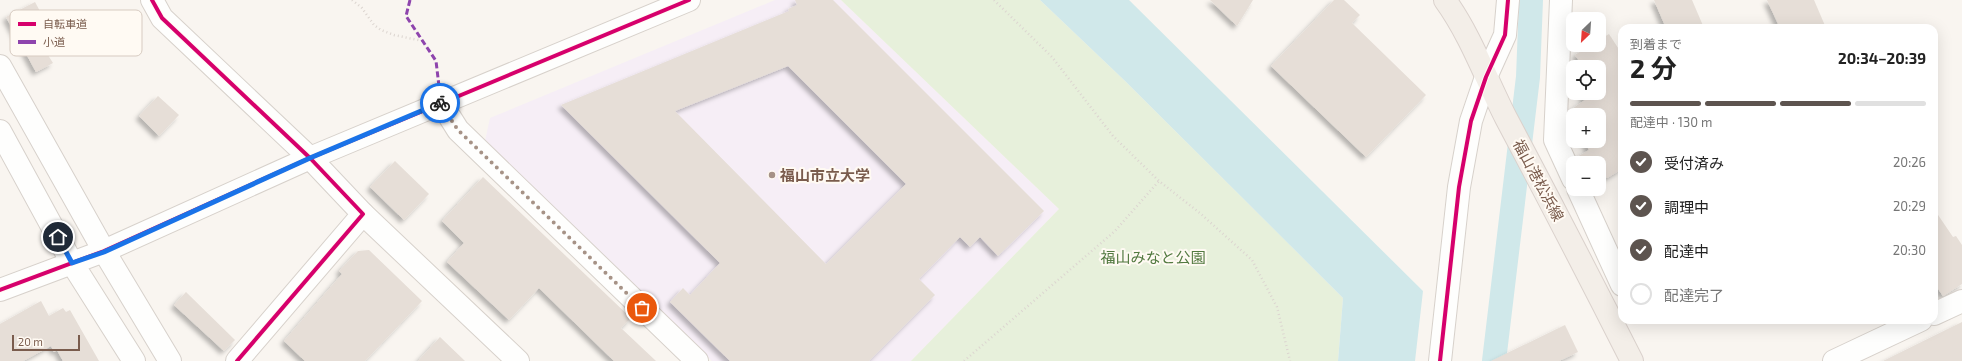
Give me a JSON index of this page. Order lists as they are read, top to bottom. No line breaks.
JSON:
{"streets":{"main road":["福山港松浜線"]},"parks":["福山みなと公園"],"places":["福山市立大学"],"legend":["自転車道","小道"],"scale_bar":"20 m","north":"bottom left","page":{"map_buttons":["+","−"],"heading":["2 分","到着まで","20:34–20:39"],"bar":"配達中 · 130 m","list":[["受付済み","20:26"],["調理中","20:29"],["配達中","20:30"],"配達完了"],"scale":"20 m"}}
